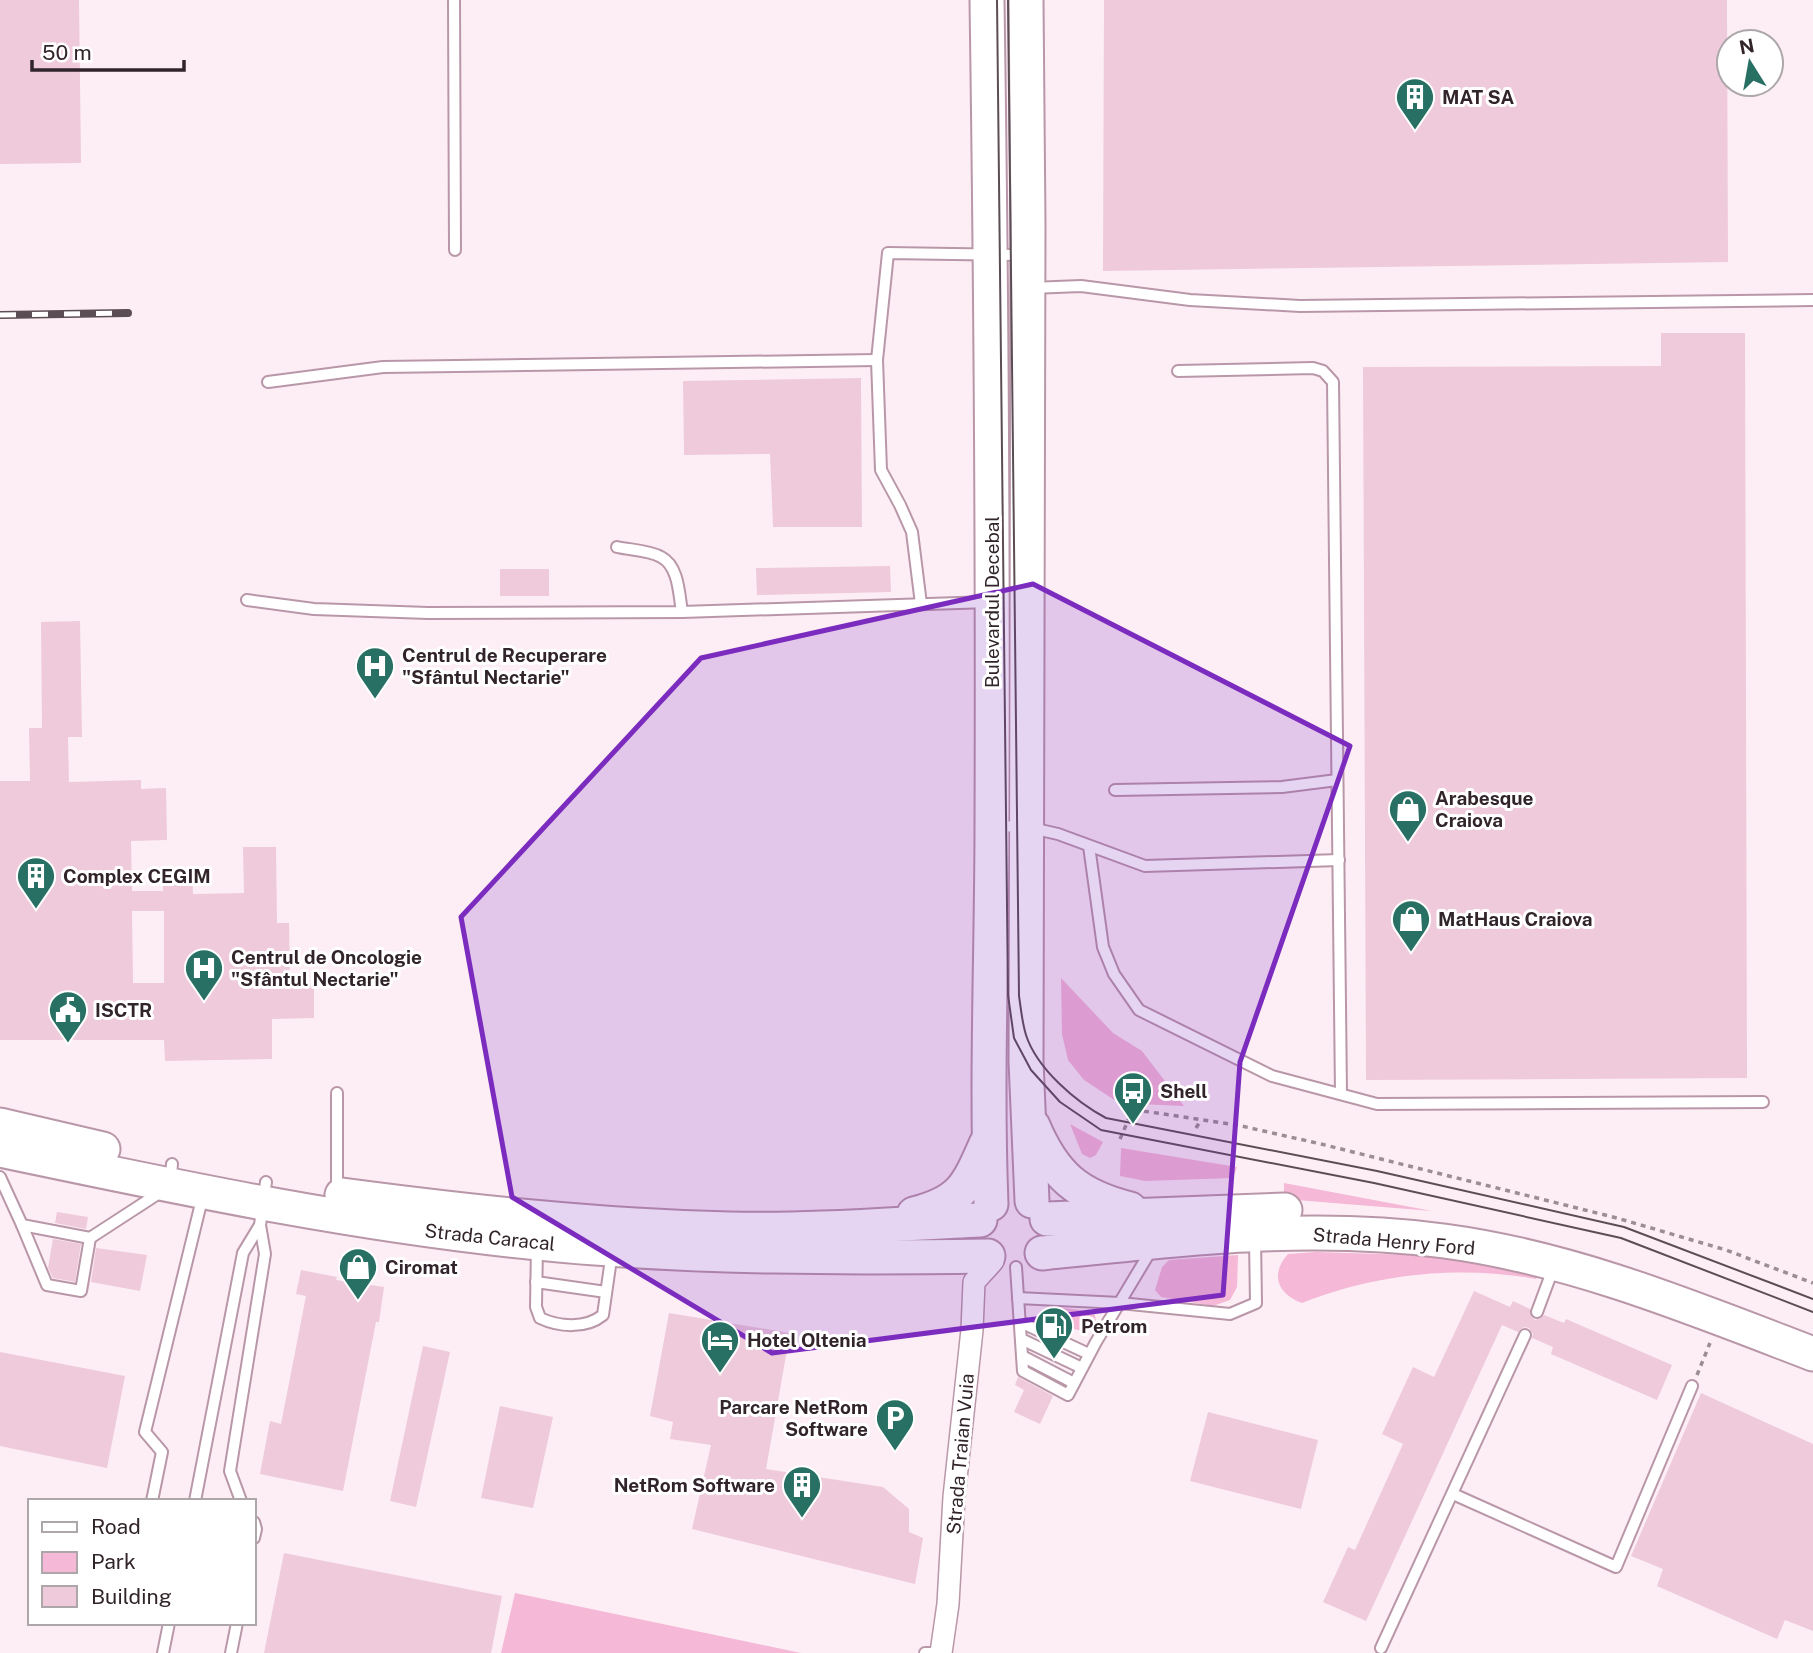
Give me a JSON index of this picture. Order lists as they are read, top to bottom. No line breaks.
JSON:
{"streets":{"main road":["Bulevardul Decebal","Strada Caracal","Strada Henry Ford"],"street":["Strada Traian Vuia"]},"crossings":[["Bulevardul Decebal","Strada Caracal"],["Bulevardul Decebal","Strada Henry Ford"],["Bulevardul Decebal","Strada Traian Vuia"],["Strada Caracal","Strada Henry Ford"],["Strada Caracal","Strada Traian Vuia"],["Strada Henry Ford","Strada Traian Vuia"]],"places":{"building":["MAT SA","Complex CEGIM","NetRom Software"],"hospital":["Centrul de Recuperare \"Sfântul Nectarie\"","Centrul de Oncologie \"Sfântul Nectarie\""],"shop":["Arabesque Craiova","MatHaus Craiova","Ciromat"],"public building":["ISCTR"],"bus stop":["Shell"],"fuel station":["Petrom"],"hotel":["Hotel Oltenia"],"parking":["Parcare NetRom Software"]},"legend":["Road","Park","Building"],"scale_bar":"50 m","north":"top"}
